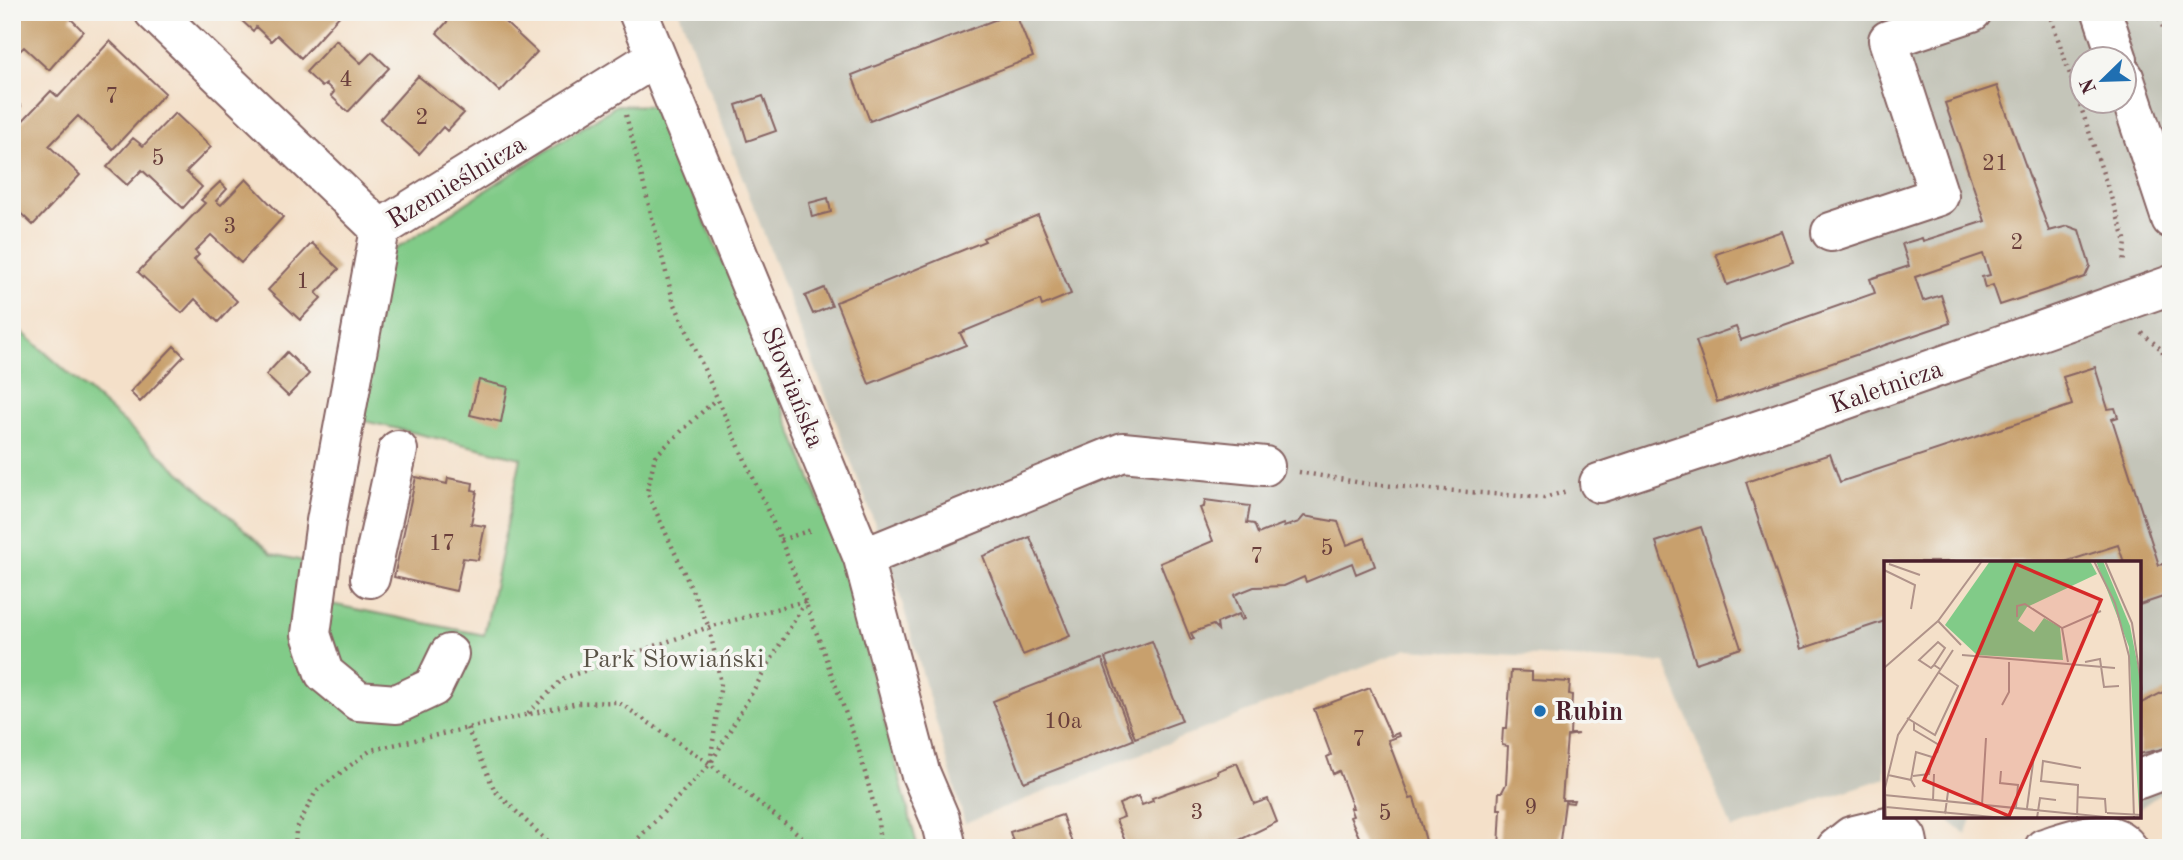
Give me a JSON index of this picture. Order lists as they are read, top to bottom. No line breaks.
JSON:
{"streets":{"street":["Rzemieślnicza","Kaletnicza","Słowiańska"]},"crossings":[["Rzemieślnicza","Słowiańska"]],"parks":["Park Słowiański"],"places":["Rubin"],"house_numbers":["4","7","2","5","21","3","2","1","17","5","7","10a","7","9","3","5"],"north":"bottom left"}
